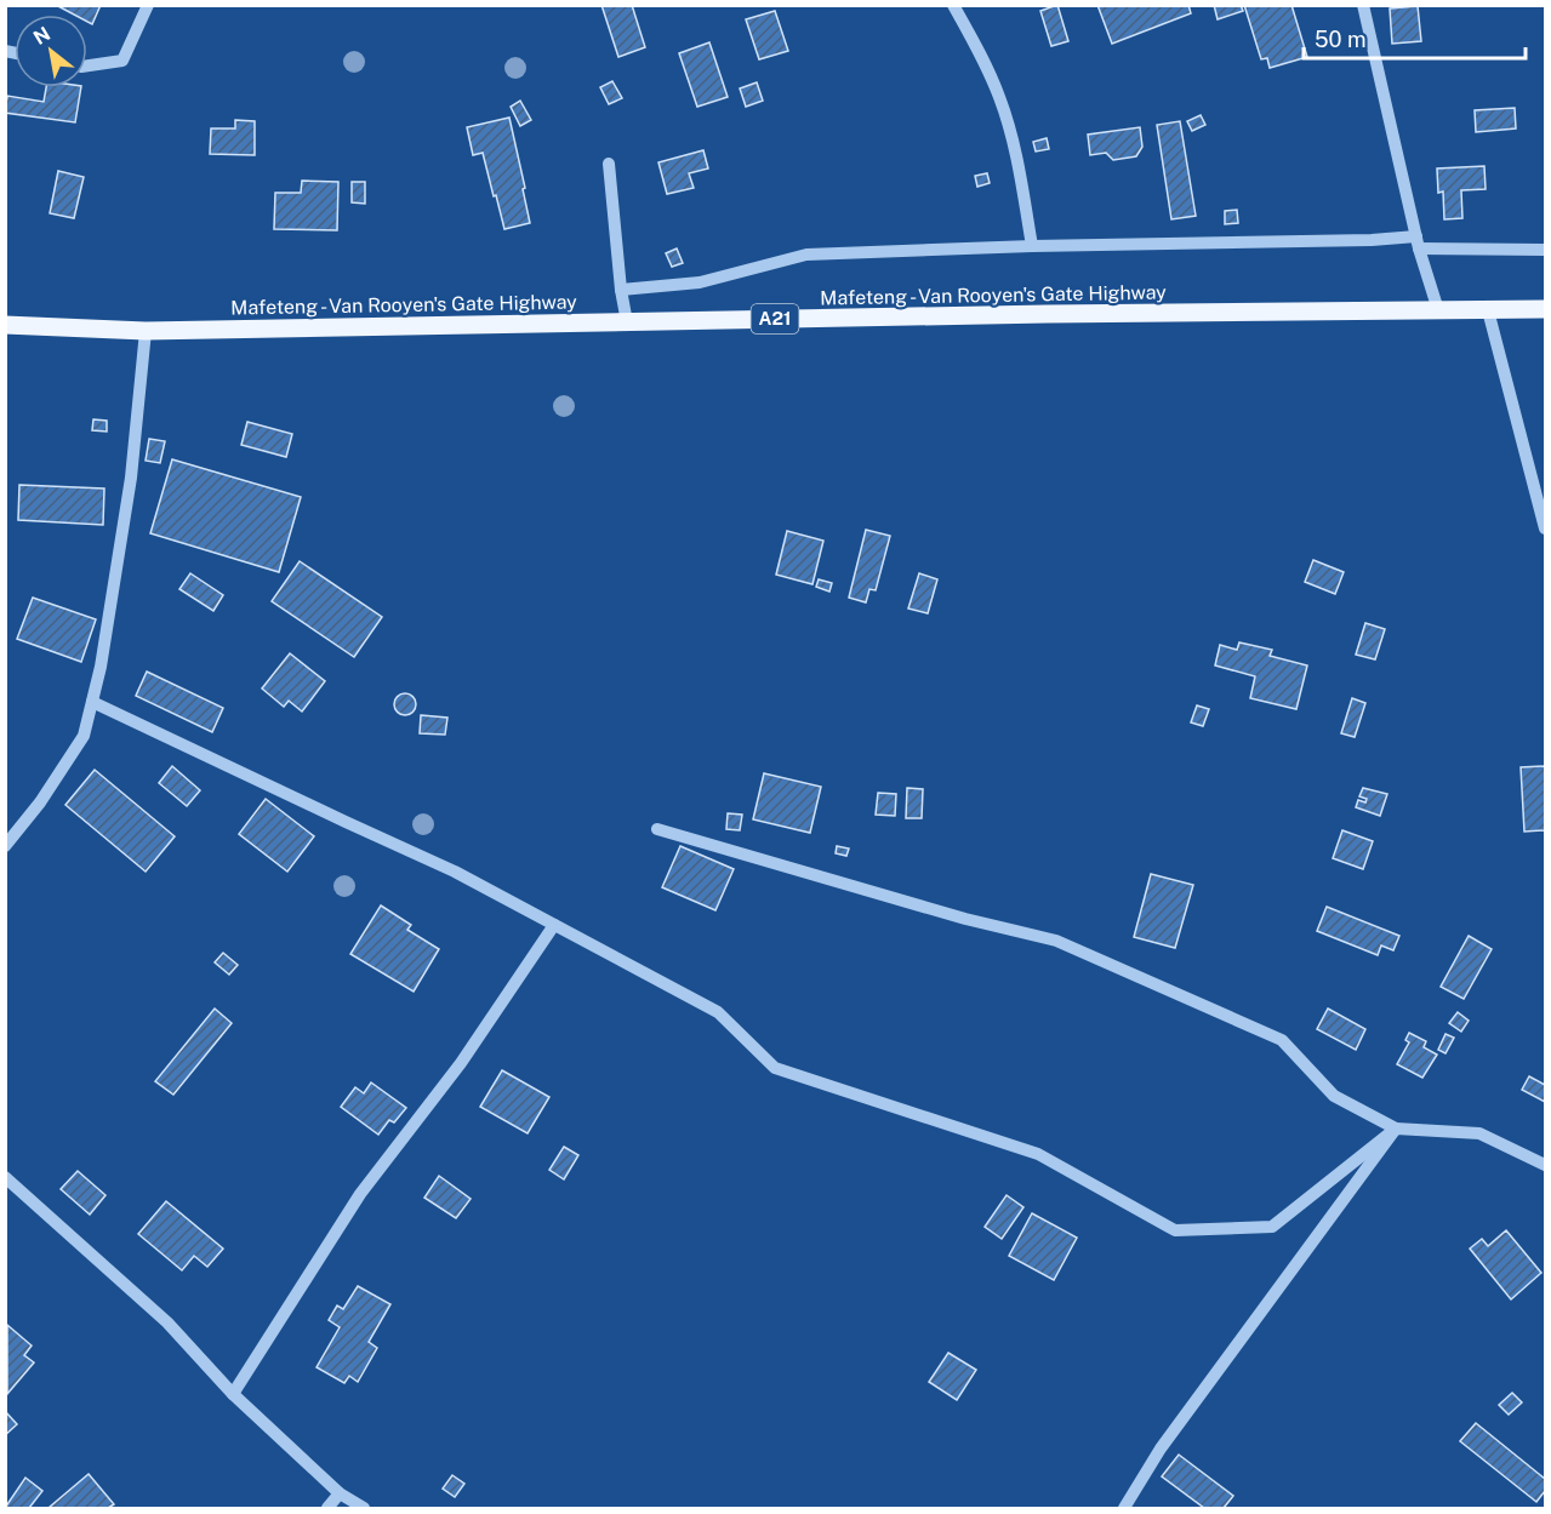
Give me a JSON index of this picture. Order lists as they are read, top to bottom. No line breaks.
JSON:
{"streets":{"main road":["Mafeteng - Van Rooyen's Gate Highway","A21"]},"scale_bar":"50 m","north":"top left"}
